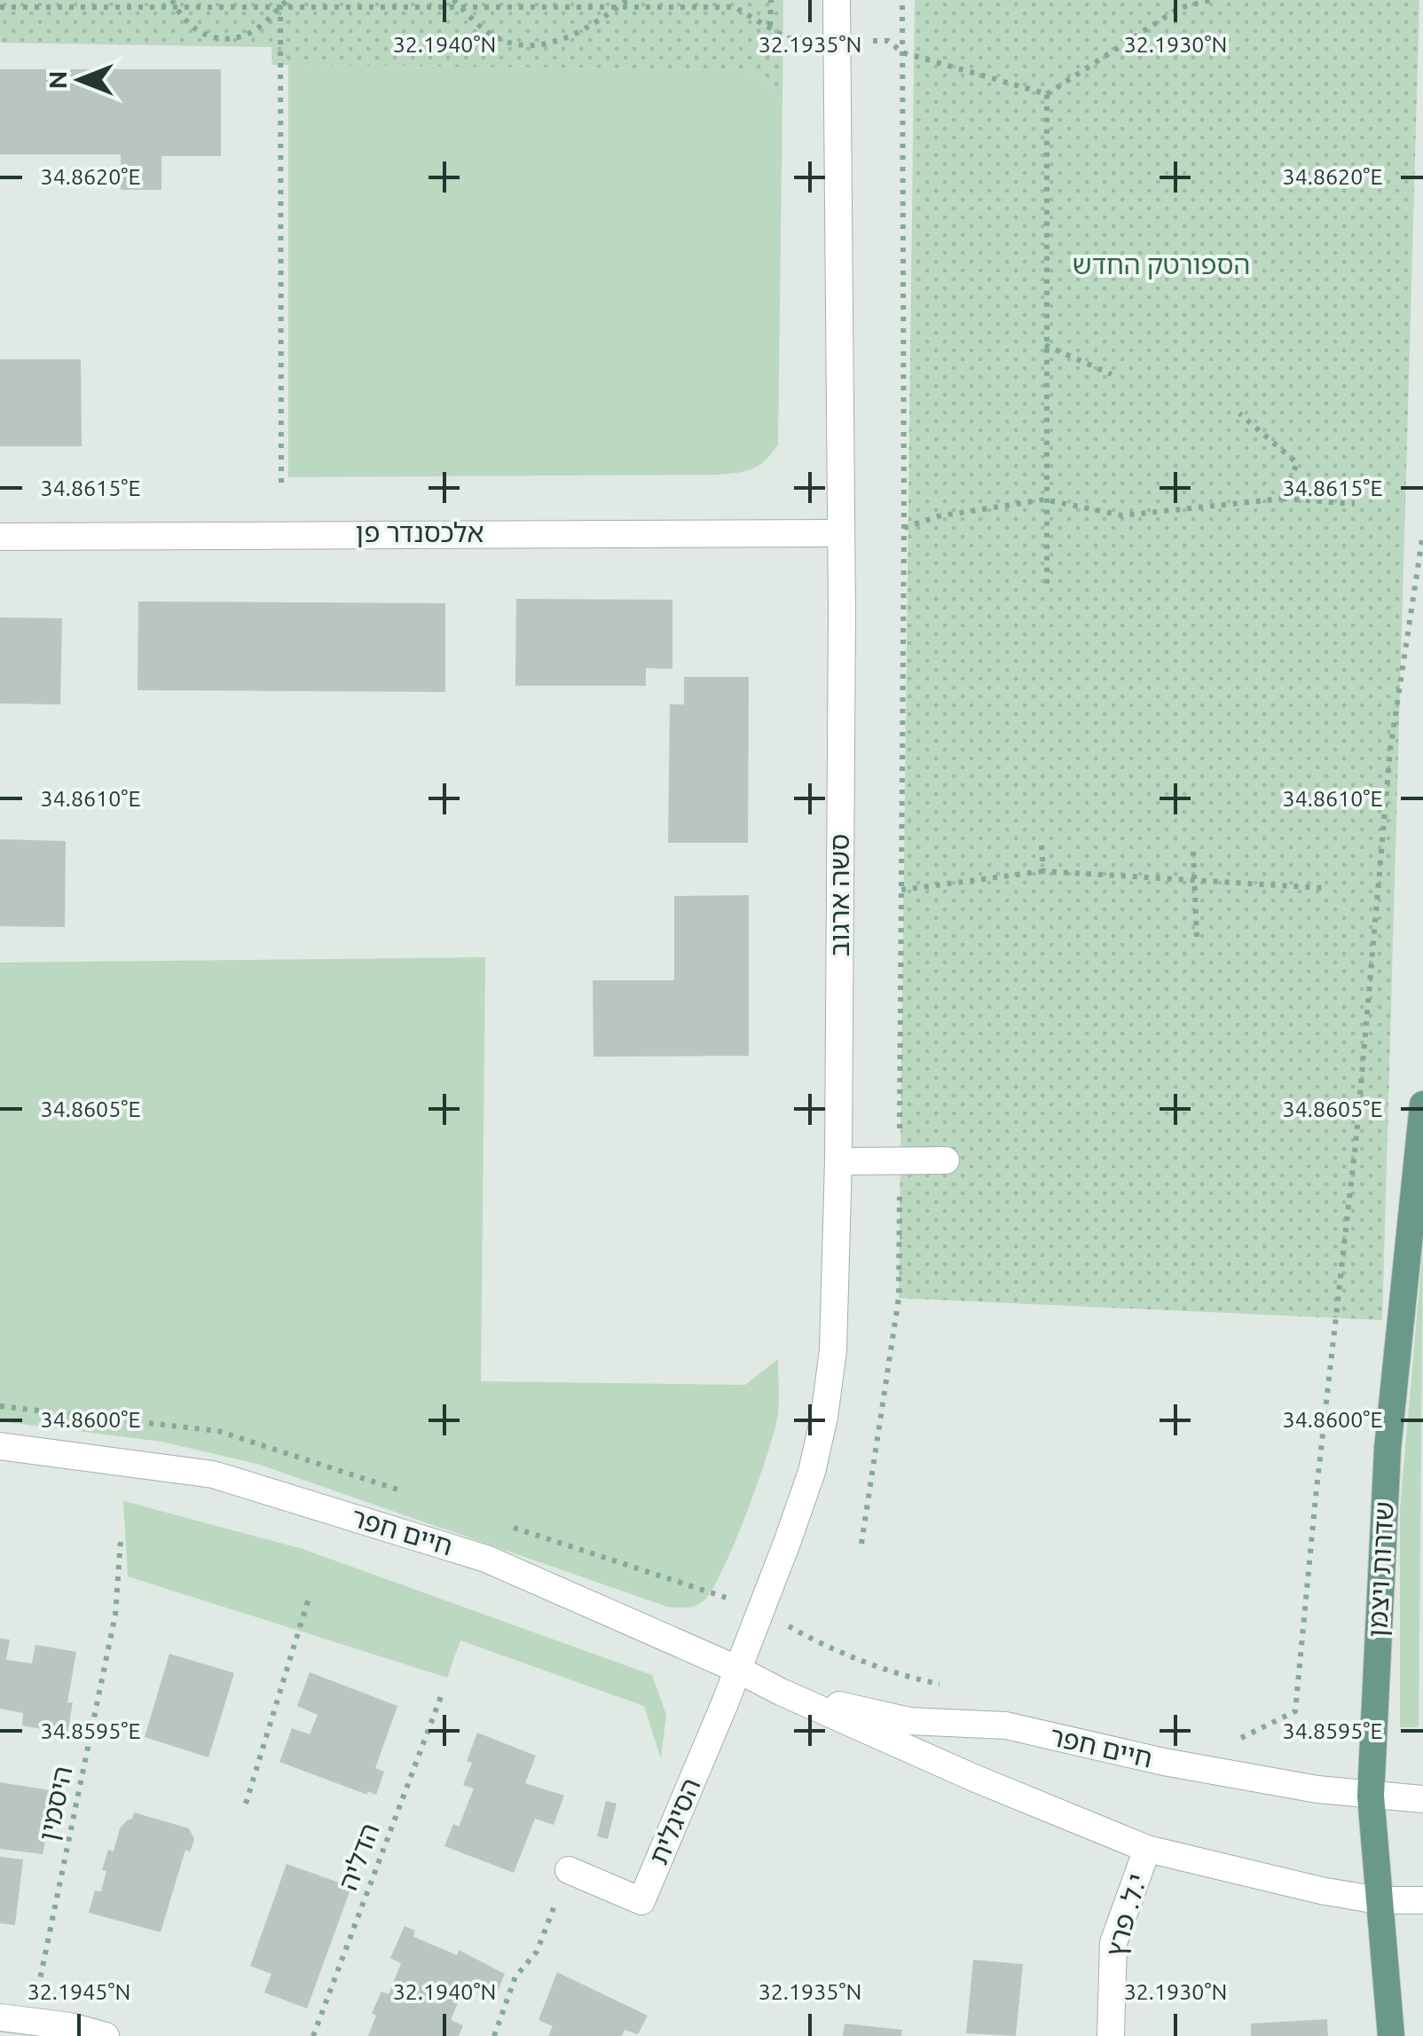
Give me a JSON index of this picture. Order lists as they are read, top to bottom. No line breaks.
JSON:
{"streets":{"main road":["שדרות ויצמן"],"street":["אלכסנדר פן","סשה ארגוב","חיים חפר","הסיגלית","י.ל. פרץ"],"path":["היסמין","הדליה"]},"crossings":[["אלכסנדר פן","סשה ארגוב"],["סשה ארגוב","חיים חפר"],["סשה ארגוב","הסיגלית"],["חיים חפר","שדרות ויצמן"],["חיים חפר","הסיגלית"],["חיים חפר","י.ל. פרץ"]],"parks":["הספורטק החדש"],"north":"left","coordinates":["32.1940°N","32.1935°N","32.1930°N","34.8620°E","34.8615°E","34.8610°E","34.8605°E","34.8600°E","34.8595°E","32.1945°N"]}
